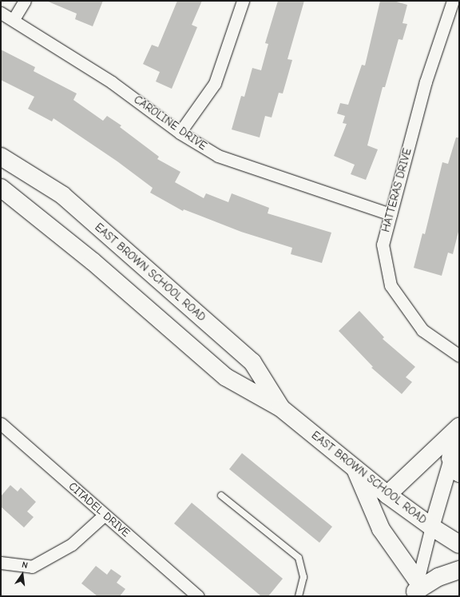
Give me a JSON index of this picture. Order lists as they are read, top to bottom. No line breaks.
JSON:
{"streets":{"main road":["EAST BROWN SCHOOL ROAD"],"street":["CAROLINE DRIVE","HATTERAS DRIVE","CITADEL DRIVE"]},"crossings":[["CAROLINE DRIVE","HATTERAS DRIVE"]],"north":"top"}
